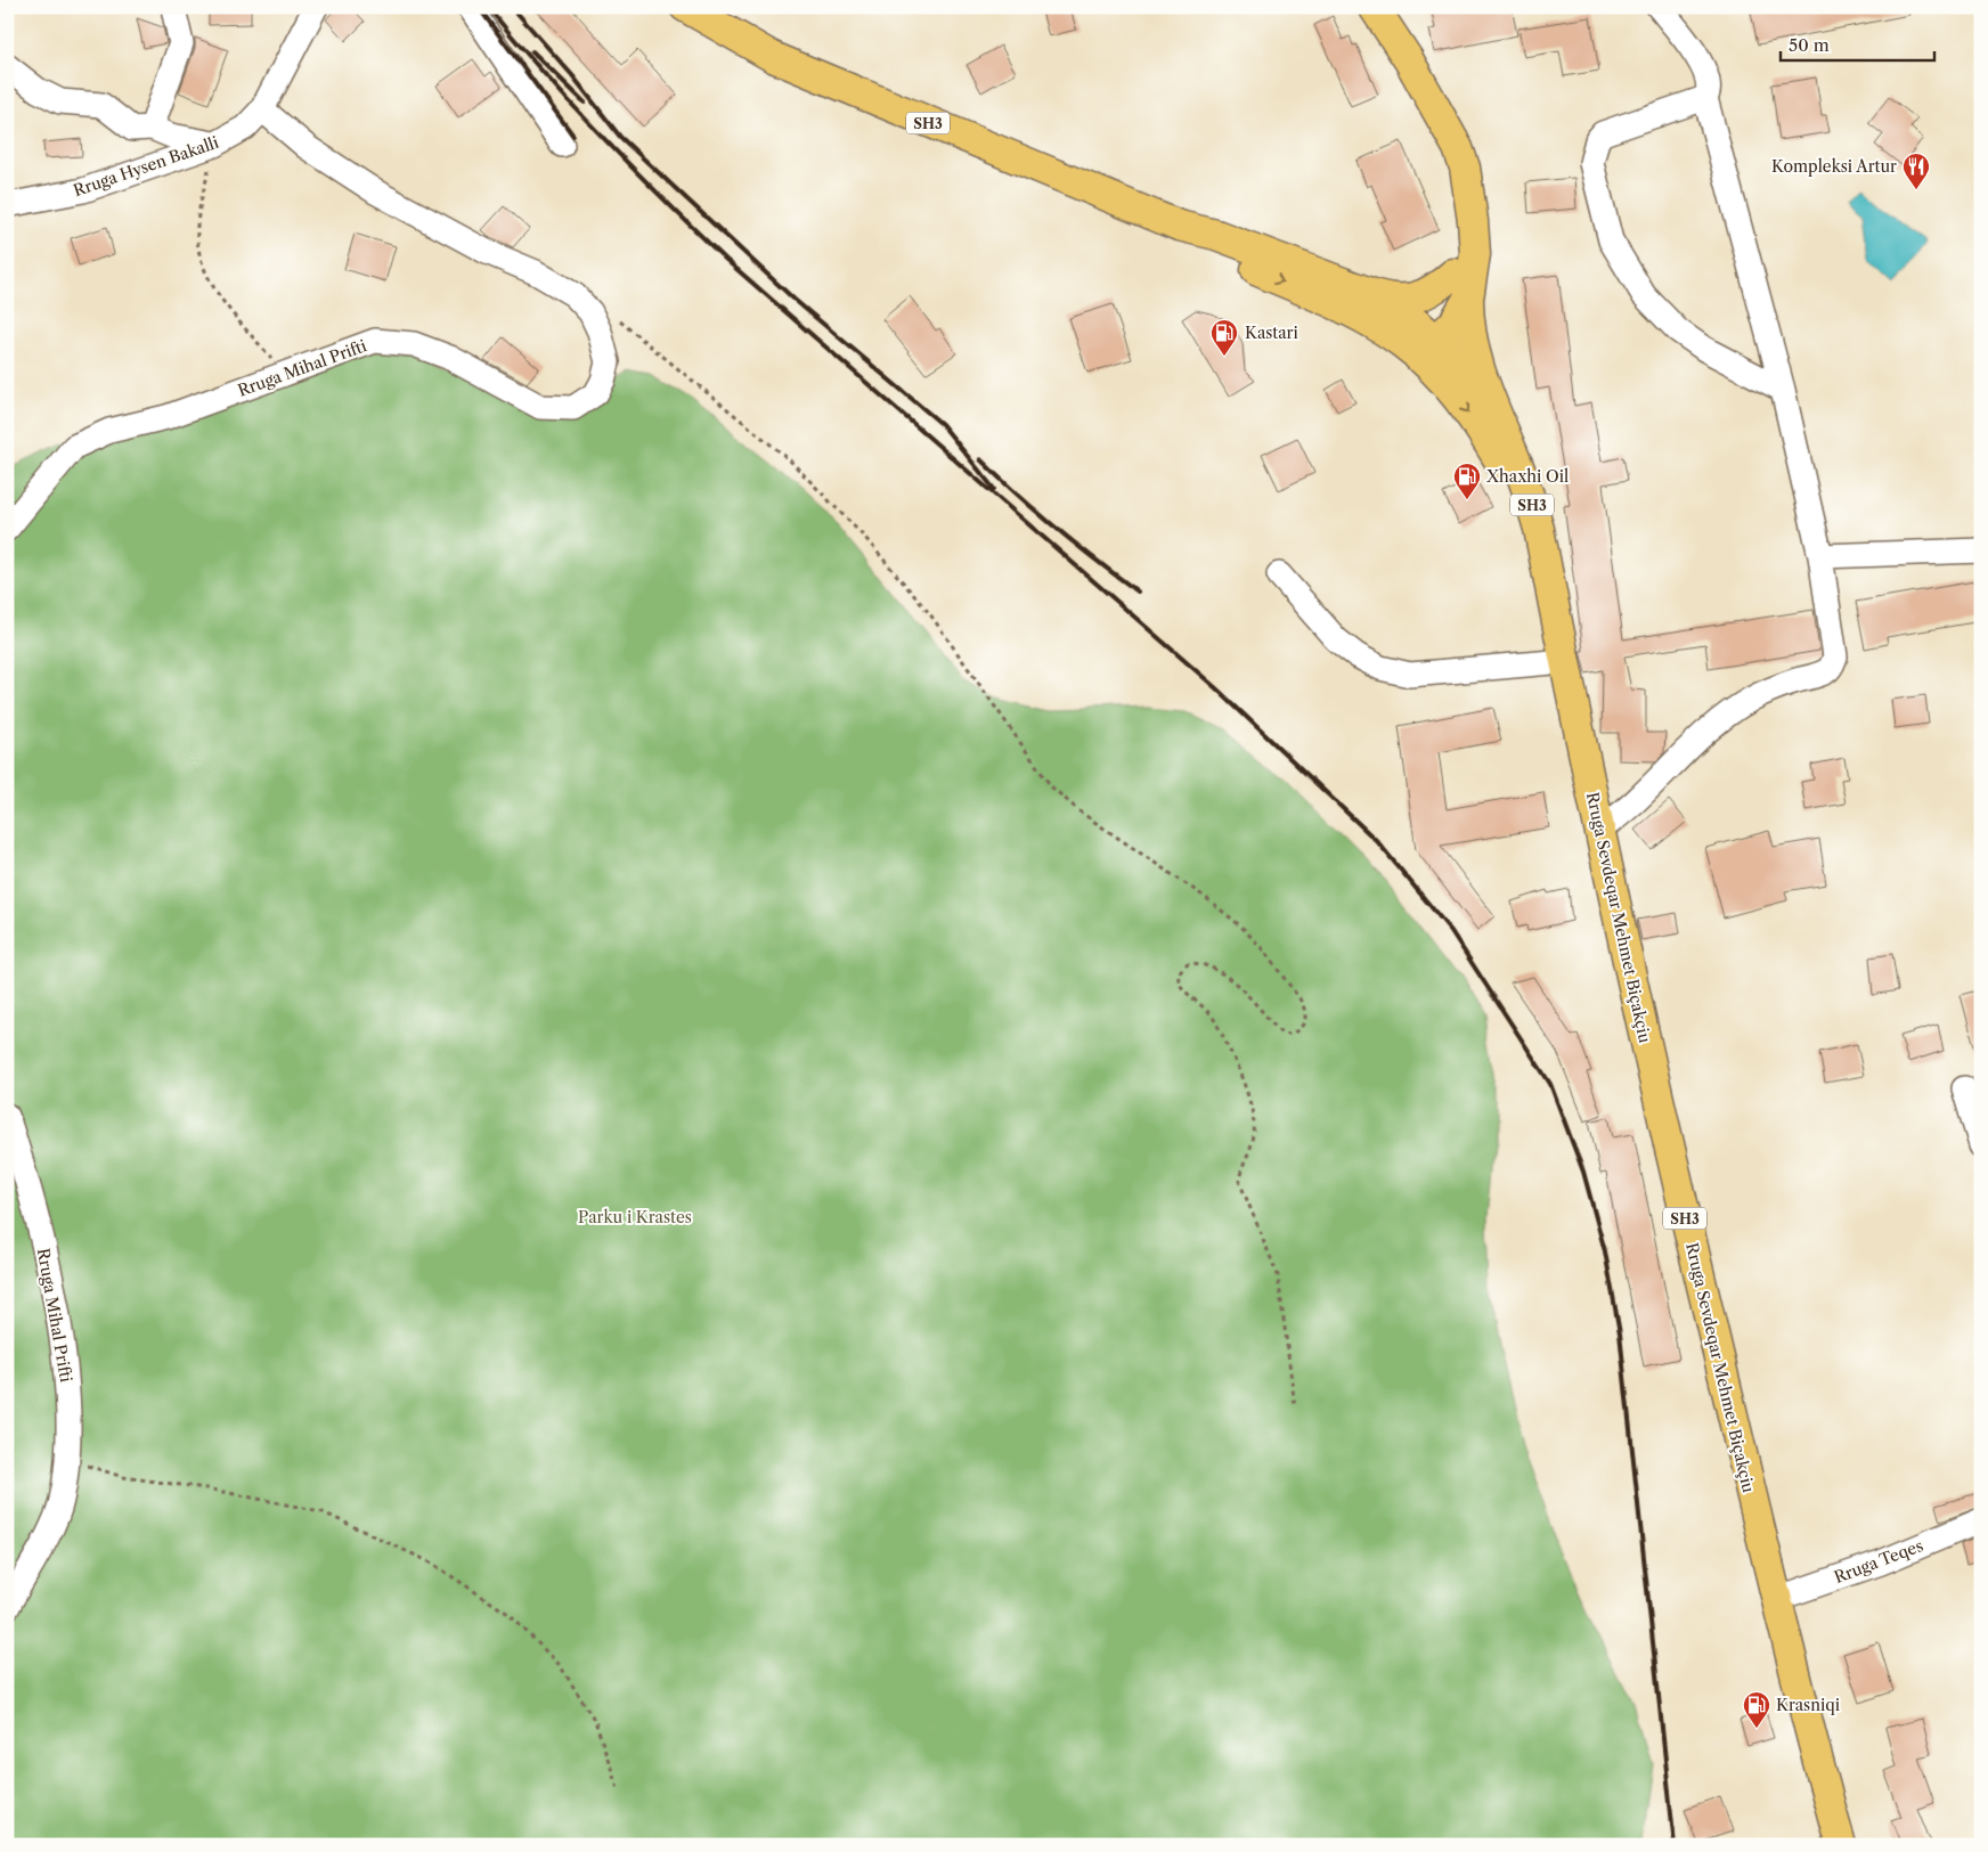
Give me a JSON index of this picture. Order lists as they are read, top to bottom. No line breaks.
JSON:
{"streets":{"main road":["SH3","Rruga Sevdeqar Mehmet Biçakçiu"],"street":["Rruga Hysen Bakalli","Rruga Mihal Prifti","Rruga Teqes"]},"crossings":[["SH3","Rruga Sevdeqar Mehmet Biçakçiu"],["Rruga Hysen Bakalli","Rruga Mihal Prifti"],["Rruga Sevdeqar Mehmet Biçakçiu","Rruga Teqes"]],"parks":["Parku i Krastes"],"places":{"restaurant":["Kompleksi Artur"],"fuel station":["Kastari","Xhaxhi Oil","Krasniqi"]},"scale_bar":"50 m"}
